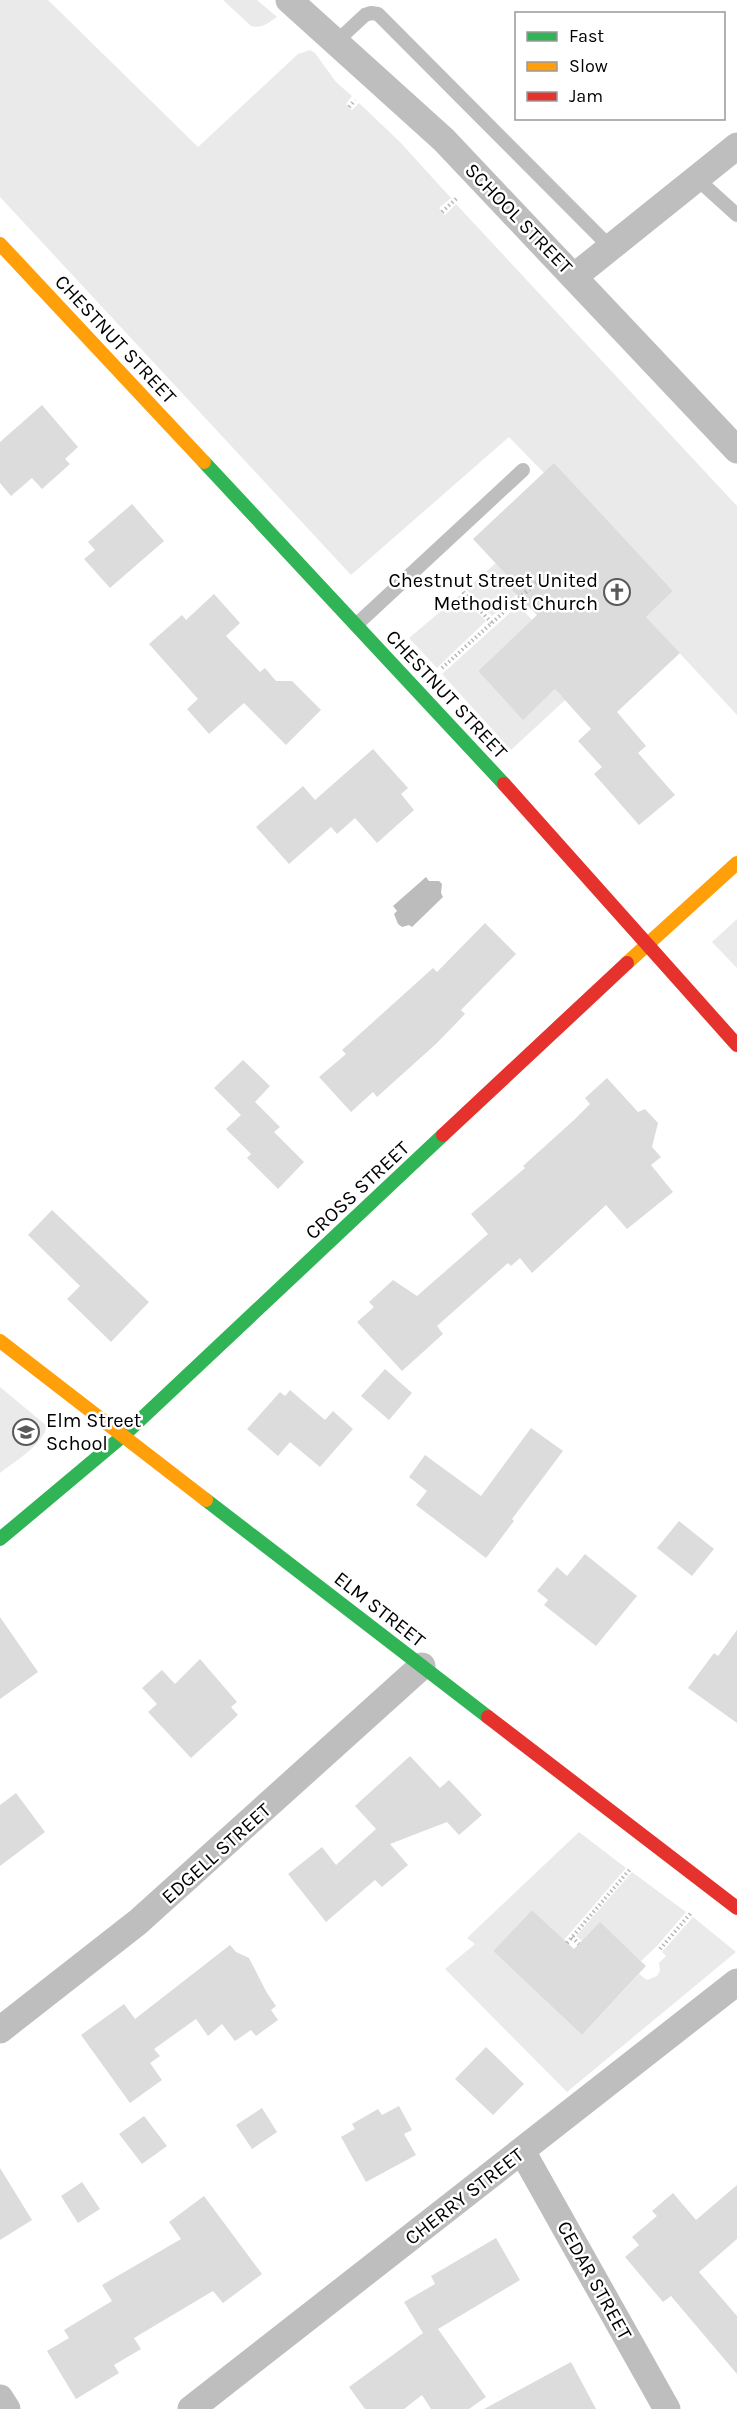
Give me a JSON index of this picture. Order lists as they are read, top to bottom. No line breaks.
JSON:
{"streets":{"street":["SCHOOL STREET","CHESTNUT STREET","CROSS STREET","ELM STREET","EDGELL STREET","CHERRY STREET","CEDAR STREET"]},"crossings":[["CHESTNUT STREET","CROSS STREET"],["CROSS STREET","ELM STREET"],["ELM STREET","EDGELL STREET"],["CHERRY STREET","CEDAR STREET"]],"places":{"church":["Chestnut Street United Methodist Church"],"school or university":["Elm Street School"]},"legend":["Fast","Slow","Jam"]}
